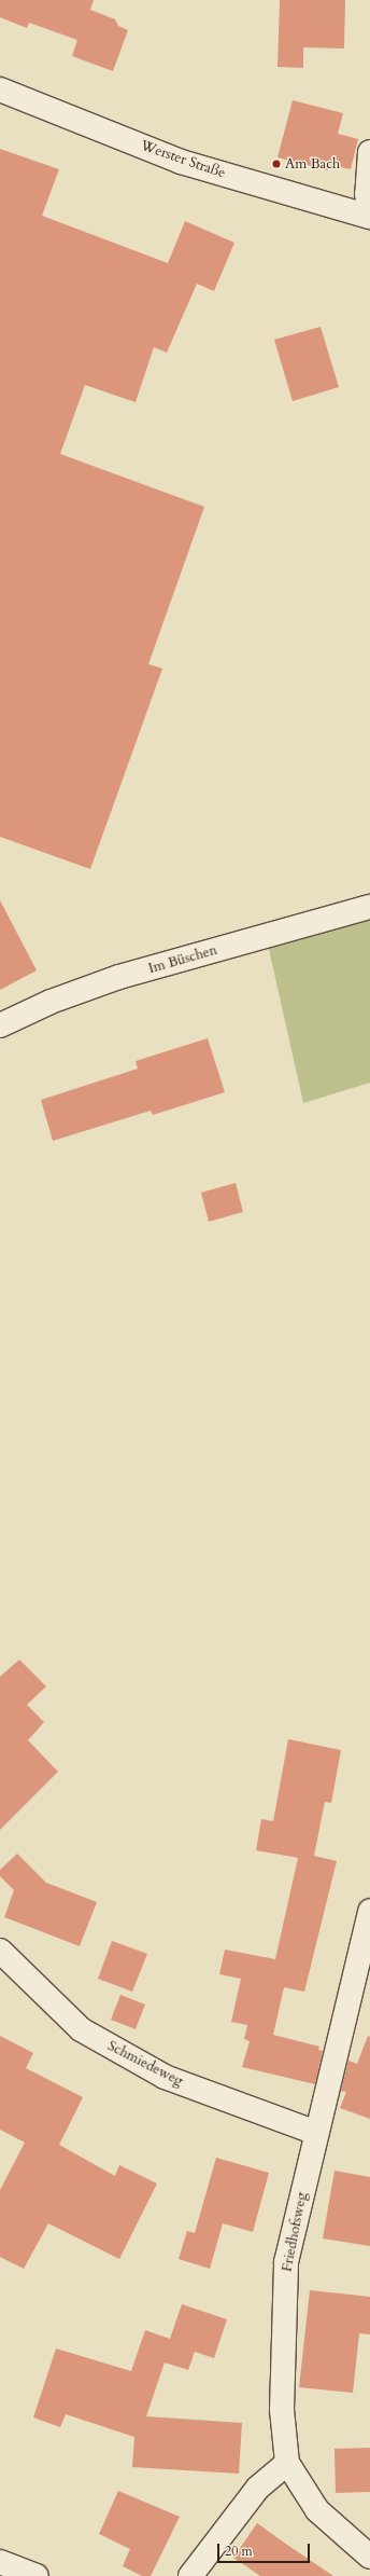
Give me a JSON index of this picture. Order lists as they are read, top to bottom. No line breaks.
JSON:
{"streets":{"street":["Werster Straße","Im Büschen","Schmiedeweg","Friedhofsweg"]},"crossings":[["Schmiedeweg","Friedhofsweg"]],"places":["Am Bach"],"scale_bar":"20 m"}
